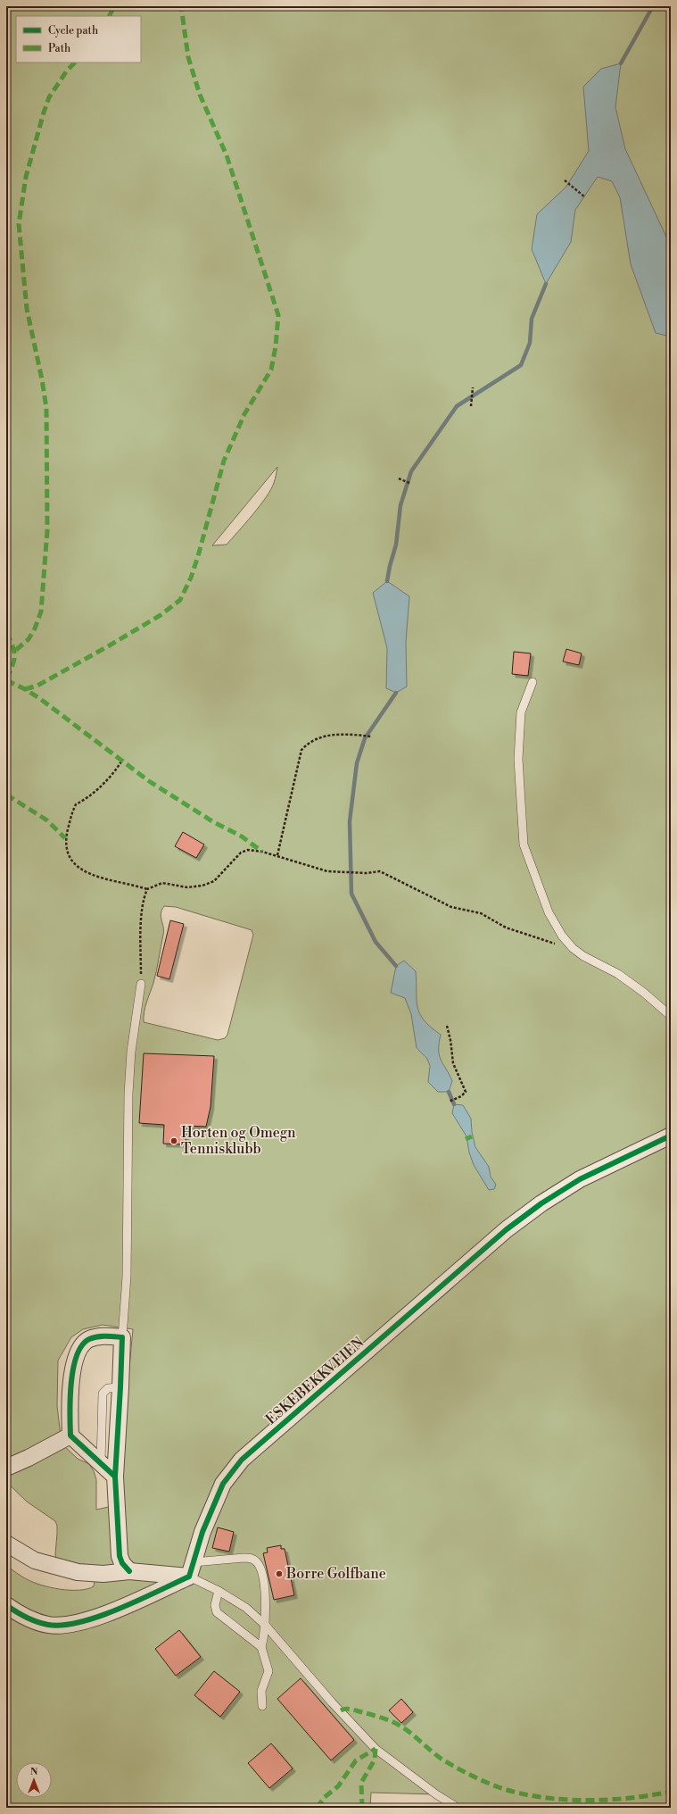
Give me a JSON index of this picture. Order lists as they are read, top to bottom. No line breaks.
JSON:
{"streets":{"street":["ESKEBEKKVEIEN"]},"places":["Horten og Omegn Tennisklubb","Borre Golfbane"],"legend":["Cycle path","Path"],"north":"top"}
